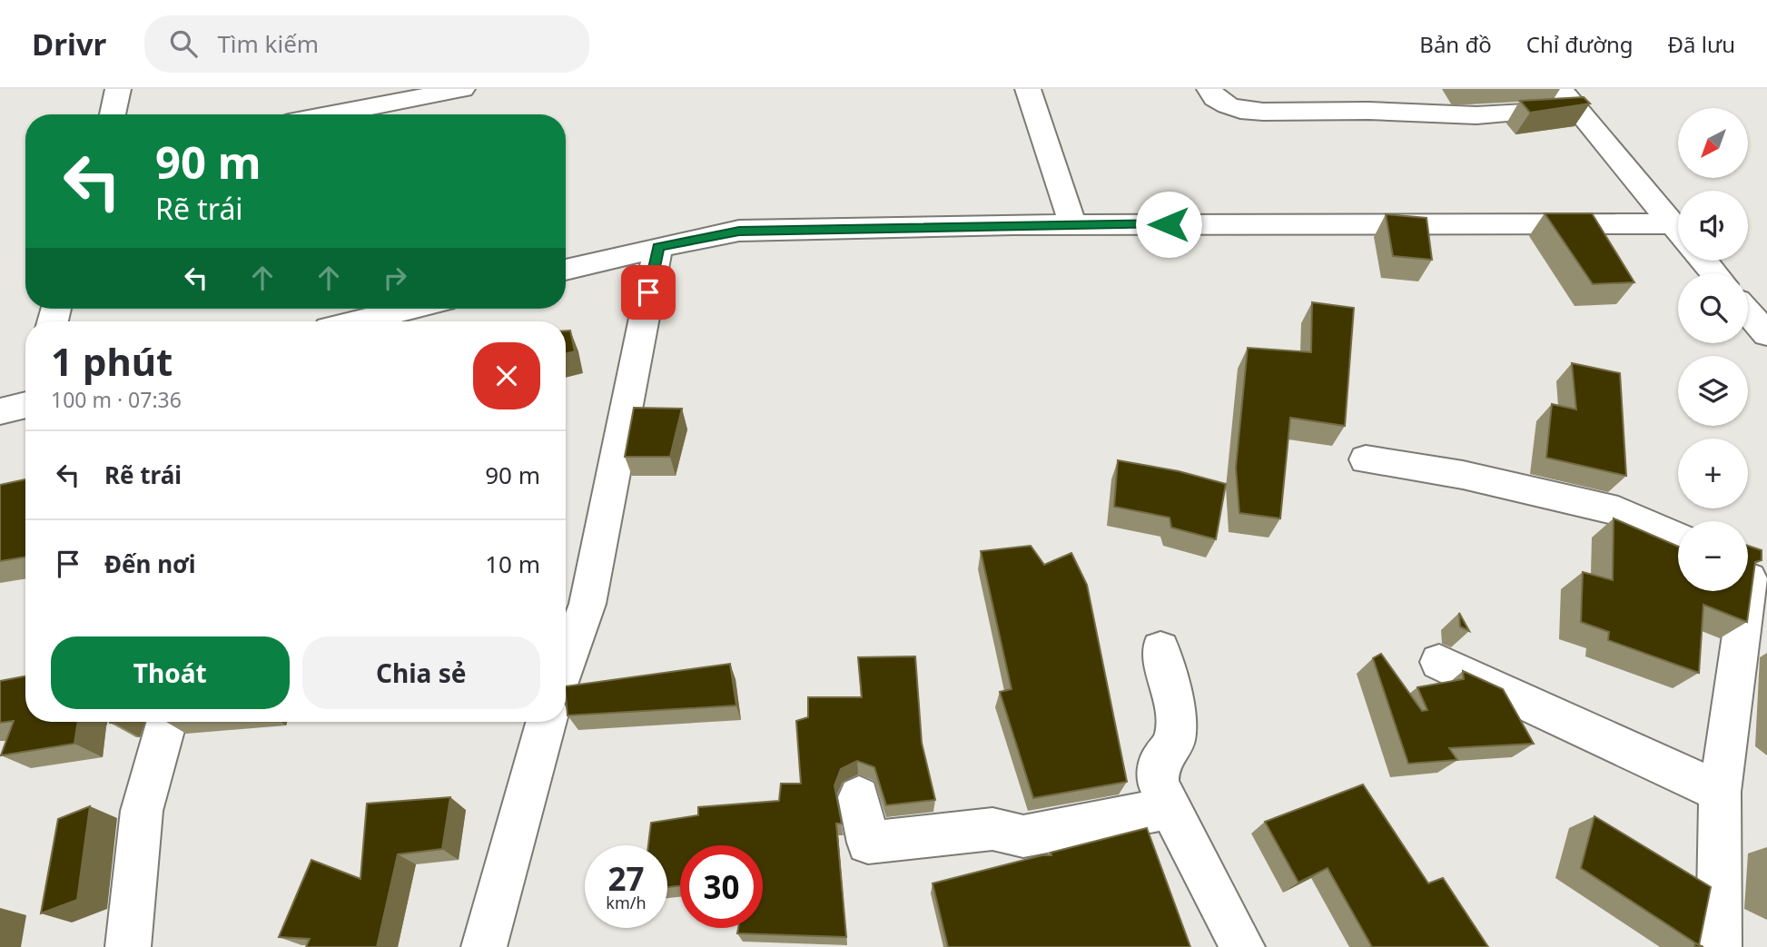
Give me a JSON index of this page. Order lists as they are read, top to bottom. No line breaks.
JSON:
{"north":"bottom left","page":{"header":"Drivr","search":"Tìm kiếm","nav":["Bản đồ","Chỉ đường","Đã lưu"],"map_buttons":["+","−"],"turn":["90 m","Rẽ trái"],"heading":["1 phút","100 m · 07:36"],"list":[{"name":"Rẽ trái","value":"90 m"},{"name":"Đến nơi","value":"10 m"}],"buttons":["Thoát","Chia sẻ"],"speed":"27 km/h","limit":"30"}}
